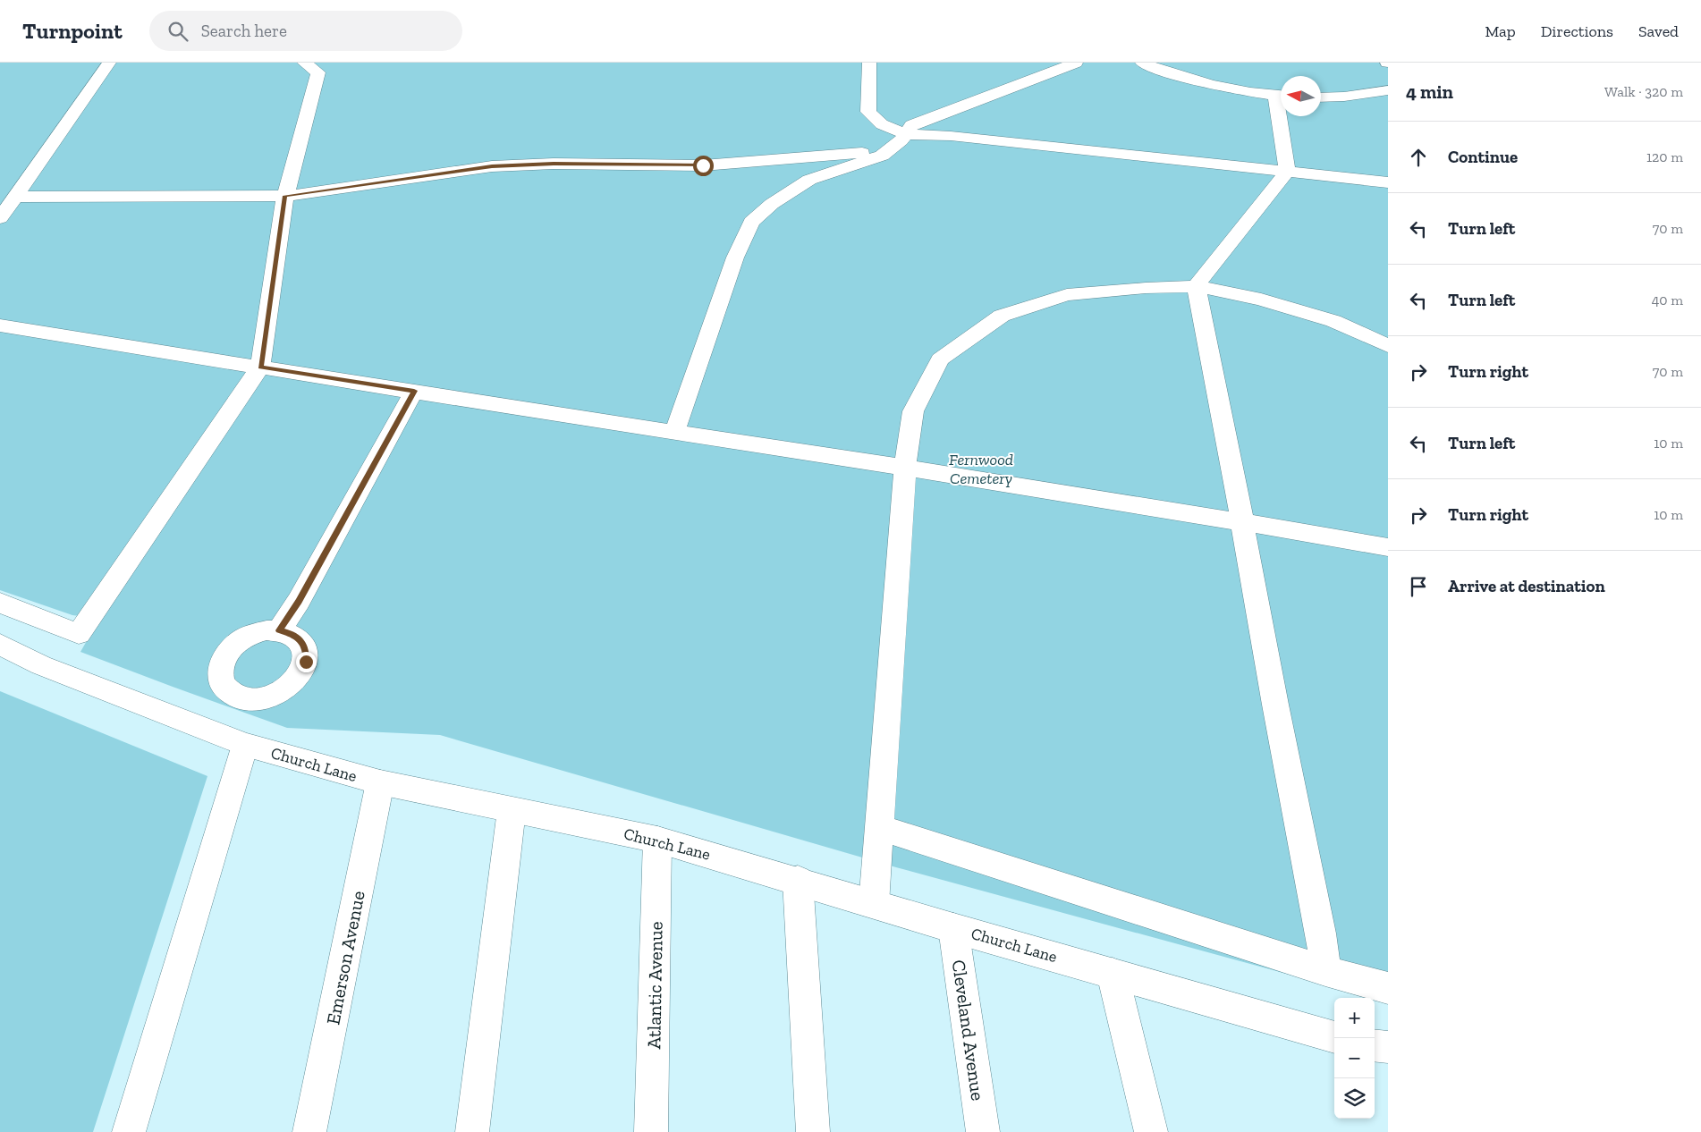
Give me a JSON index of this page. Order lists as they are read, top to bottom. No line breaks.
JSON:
{"streets":{"main road":["Church Lane","Emerson Avenue","Atlantic Avenue","Cleveland Avenue"]},"crossings":[["Church Lane","Emerson Avenue"],["Church Lane","Atlantic Avenue"],["Church Lane","Cleveland Avenue"]],"parks":["Fernwood Cemetery"],"north":"left","page":{"header":"Turnpoint","search":"Search here","nav":["Map","Directions","Saved"],"heading":["4 min","Walk · 320 m"],"list":[["Continue","120 m"],["Turn left","70 m"],["Turn left","40 m"],["Turn right","70 m"],["Turn left","10 m"],["Turn right","10 m"],"Arrive at destination"],"map_buttons":["+","−"]}}
